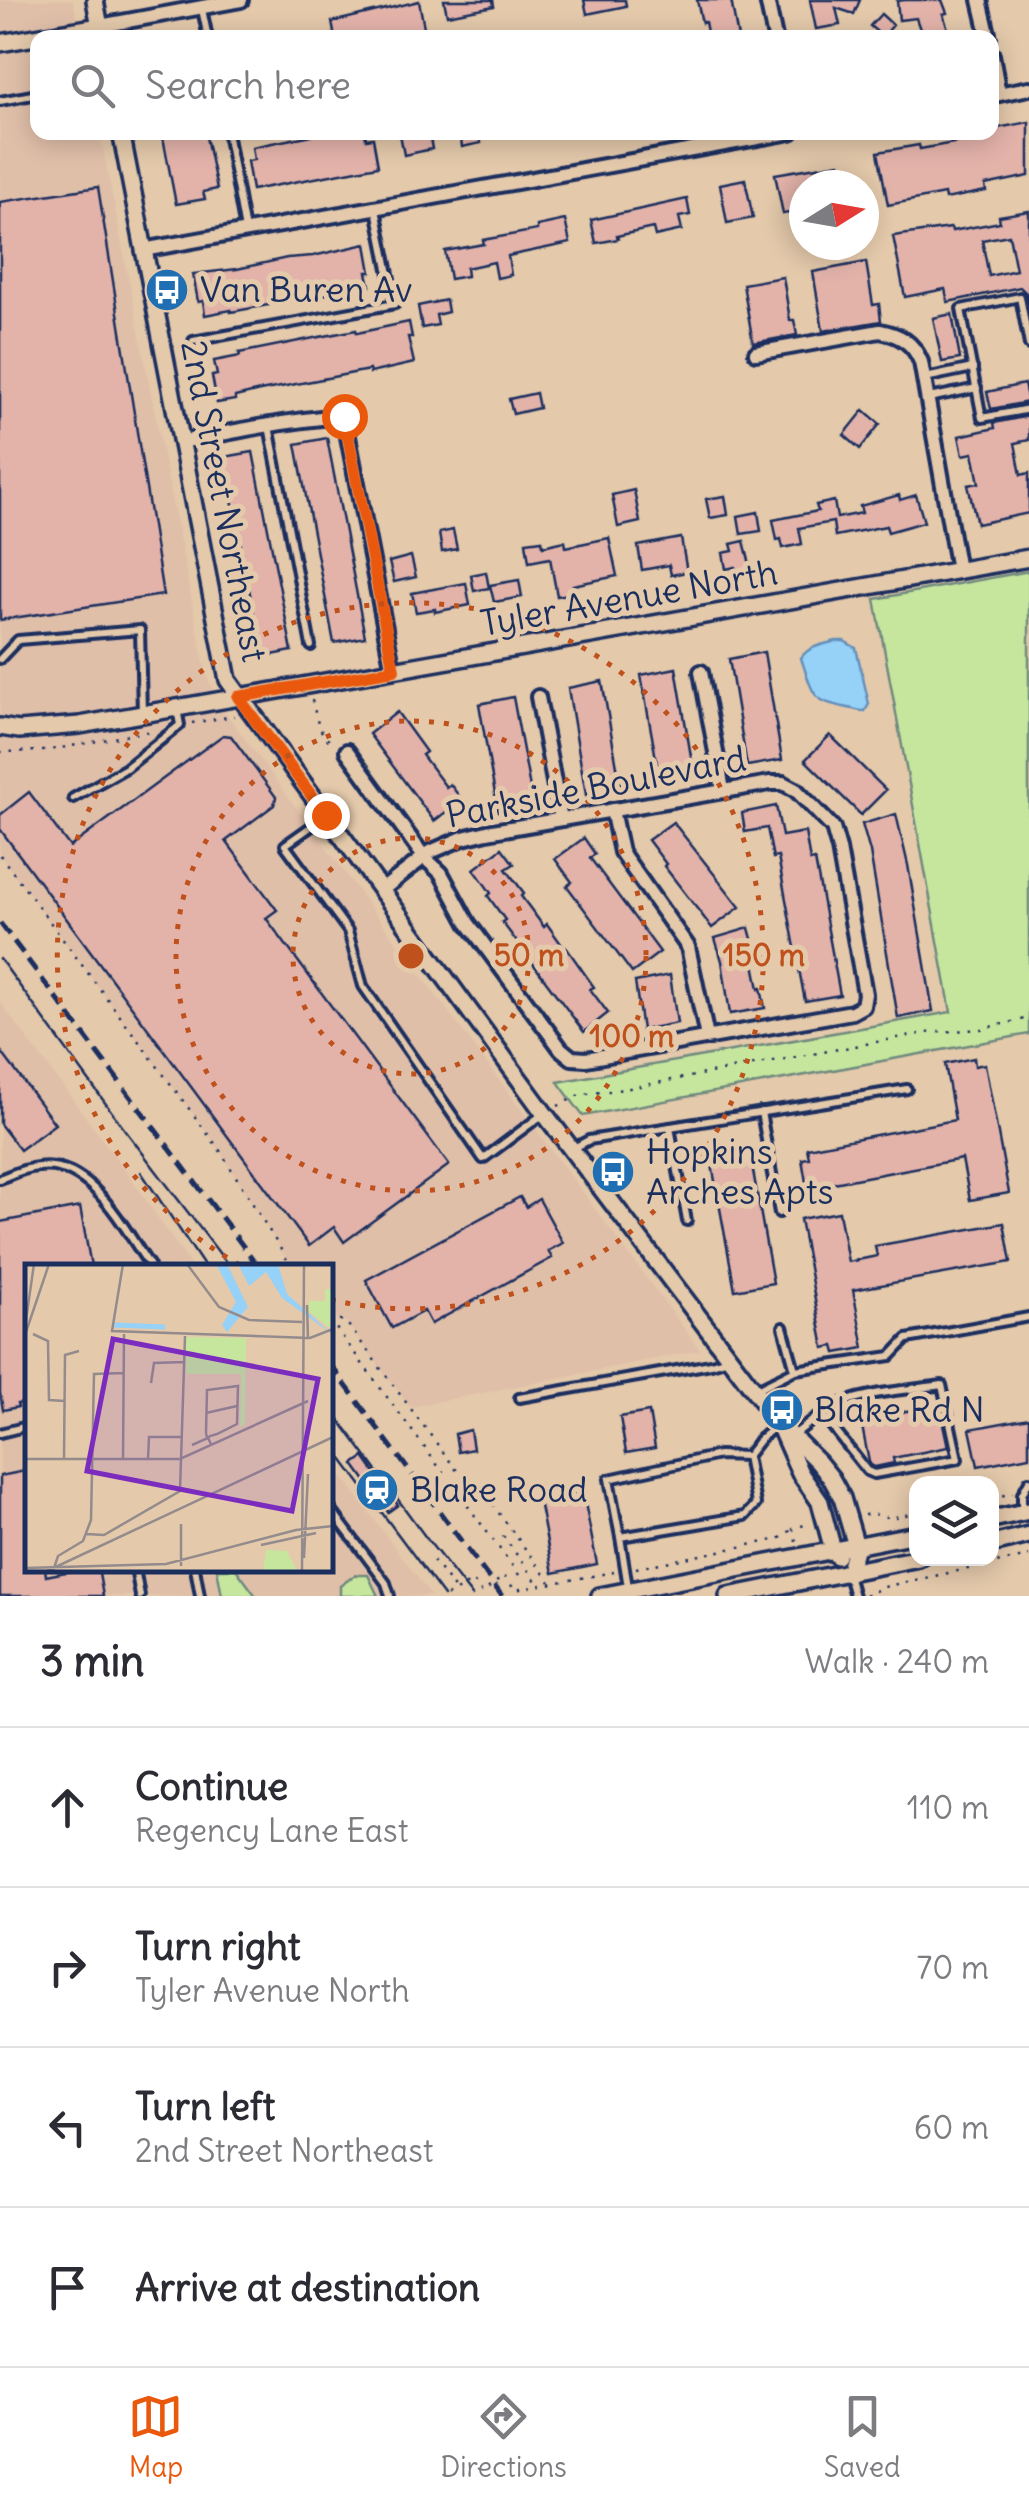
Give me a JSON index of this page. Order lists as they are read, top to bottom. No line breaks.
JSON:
{"streets":{"street":["2nd Street Northeast","Tyler Avenue North","Parkside Boulevard"]},"crossings":[["2nd Street Northeast","Tyler Avenue North"],["2nd Street Northeast","Parkside Boulevard"]],"places":{"bus stop":["Van Buren Av","Hopkins Arches Apts","Blake Rd N"],"station":["Blake Road"]},"north":"right","page":{"search":"Search here","heading":["3 min","Walk · 240 m"],"list":[["Continue","Regency Lane East","110 m"],["Turn right","Tyler Avenue North","70 m"],["Turn left","2nd Street Northeast","60 m"],"Arrive at destination"],"nav":["Map","Directions","Saved"]},"rings":["50 m","150 m","100 m"]}
